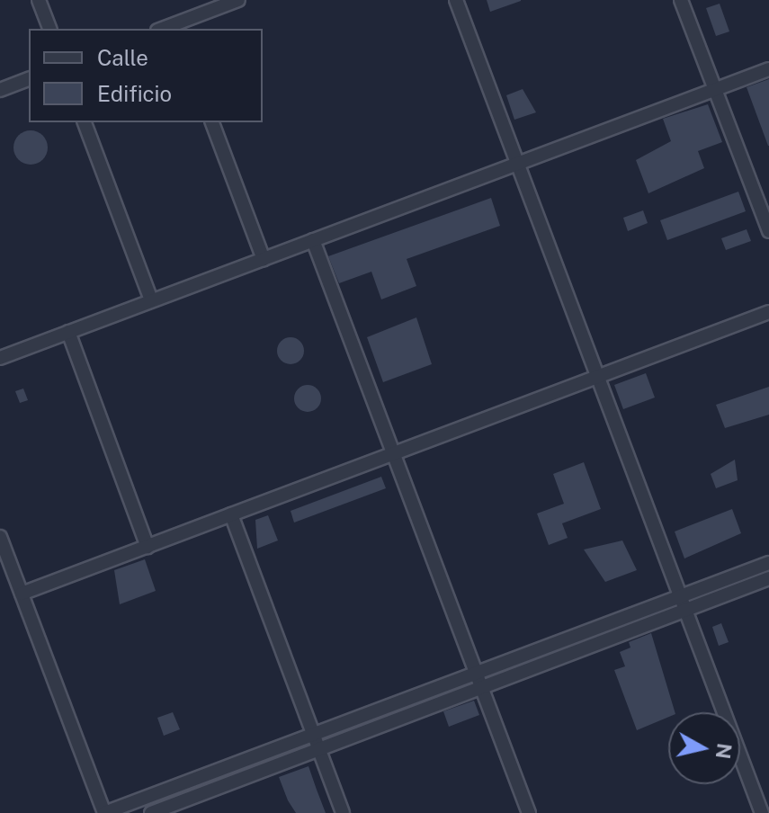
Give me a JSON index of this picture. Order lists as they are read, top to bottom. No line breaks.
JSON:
{"legend":["Calle","Edificio"],"north":"right"}
